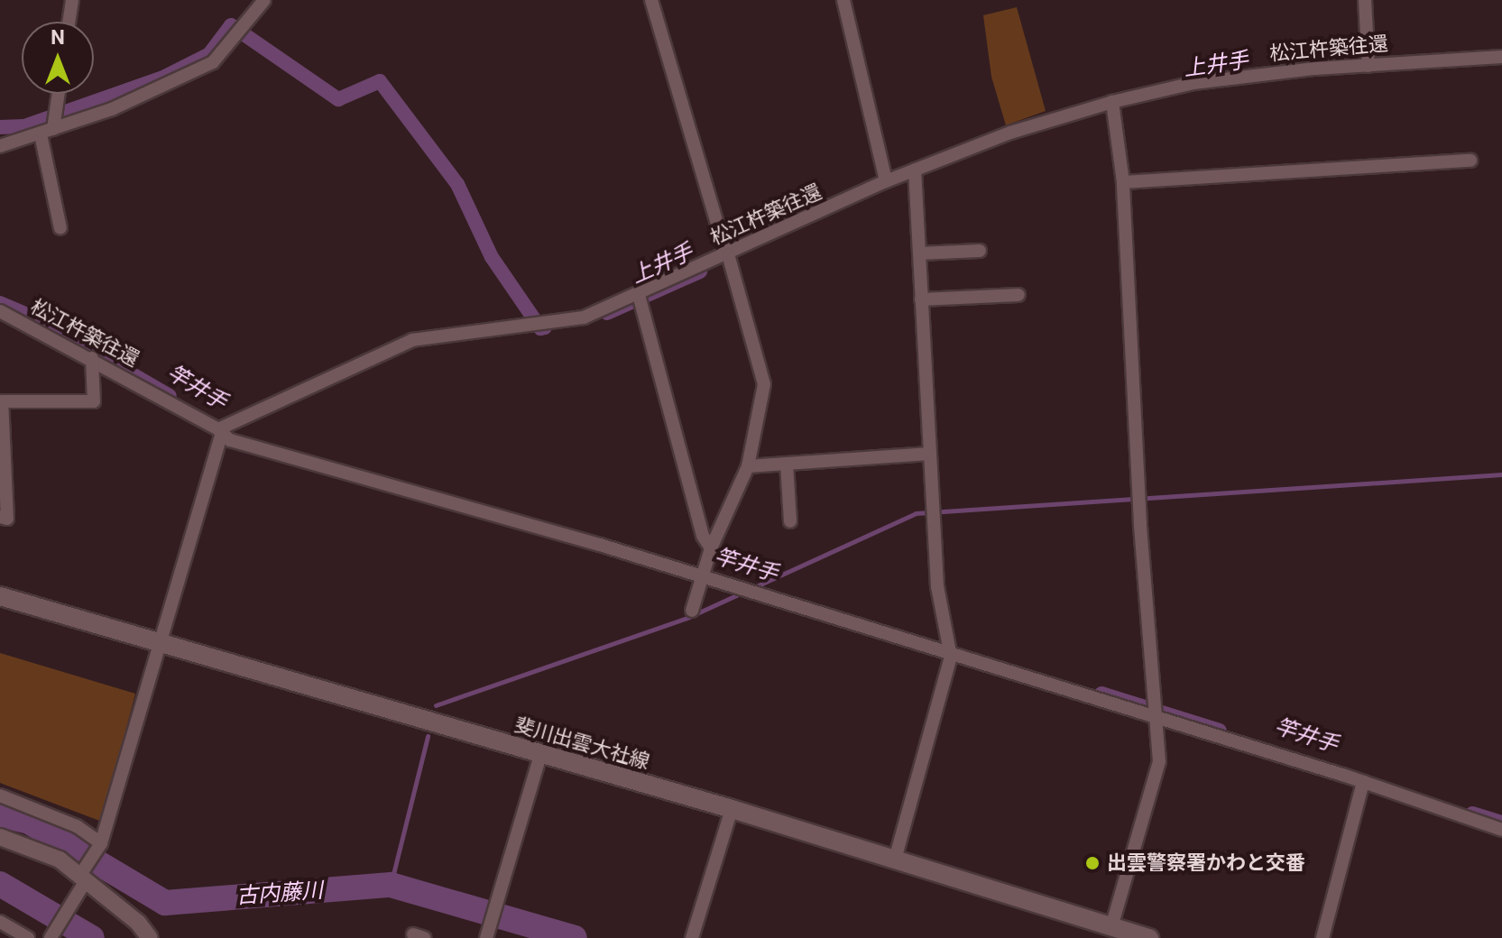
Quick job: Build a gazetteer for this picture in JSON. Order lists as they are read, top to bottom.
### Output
{
  "streets": {
    "main road": ["斐川出雲大社線"],
    "street": ["松江杵築往還"]
  },
  "water": ["上井手", "竿井手", "古内藤川"],
  "places": ["出雲警察署かわと交番"],
  "north": "top"
}
